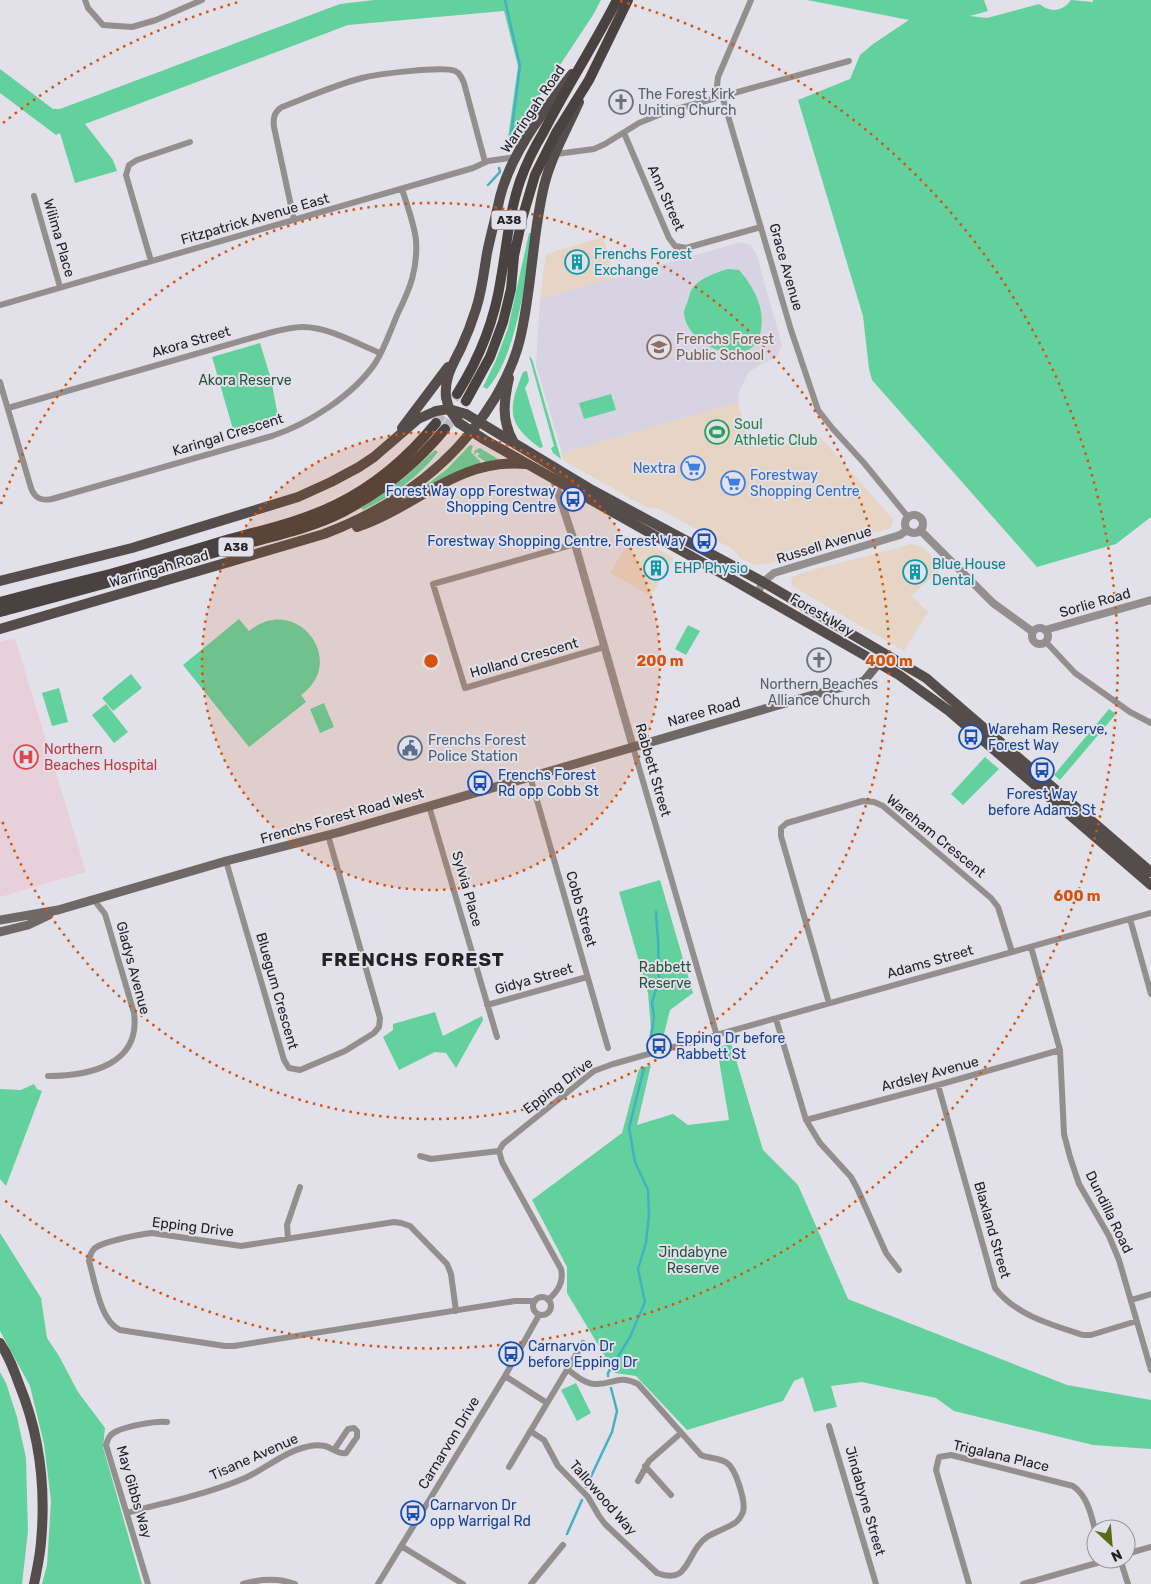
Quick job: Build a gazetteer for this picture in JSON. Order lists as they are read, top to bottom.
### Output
{
  "streets": {
    "highway": ["Warringah Road", "A38"],
    "main road": ["Forest Way", "Naree Road", "Frenchs Forest Road West"],
    "street": [
      "Ann Street",
      "Fitzpatrick Avenue East",
      "Wilima Place",
      "Grace Avenue",
      "Akora Street",
      "Karingal Crescent",
      "Russell Avenue",
      "Sorlie Road",
      "Holland Crescent",
      "Rabbett Street",
      "Wareham Crescent",
      "Sylvia Place",
      "Cobb Street",
      "Adams Street",
      "Gladys Avenue",
      "Gidya Street",
      "Bluegum Crescent",
      "Ardsley Avenue",
      "Epping Drive",
      "Dundilla Road",
      "Blaxland Street",
      "Carnarvon Drive",
      "Trigalana Place",
      "Tisane Avenue",
      "May Gibbs Way",
      "Tallowood Way",
      "Jindabyne Street"
    ]
  },
  "crossings": [
    ["Warringah Road", "Fitzpatrick Avenue East"],
    ["Warringah Road", "A38"],
    ["Warringah Road", "Forest Way"],
    ["Ann Street", "Grace Avenue"],
    ["Fitzpatrick Avenue East", "Wilima Place"],
    ["Fitzpatrick Avenue East", "Karingal Crescent"],
    ["Grace Avenue", "Russell Avenue"],
    ["Akora Street", "Karingal Crescent"],
    ["Russell Avenue", "Forest Way"],
    ["Forest Way", "Naree Road"],
    ["Forest Way", "Rabbett Street"],
    ["Holland Crescent", "Rabbett Street"],
    ["Naree Road", "Rabbett Street"],
    ["Naree Road", "Frenchs Forest Road West"],
    ["Rabbett Street", "Frenchs Forest Road West"],
    ["Rabbett Street", "Adams Street"],
    ["Rabbett Street", "Epping Drive"],
    ["Frenchs Forest Road West", "Sylvia Place"],
    ["Frenchs Forest Road West", "Cobb Street"],
    ["Frenchs Forest Road West", "Gladys Avenue"],
    ["Frenchs Forest Road West", "Bluegum Crescent"],
    ["Wareham Crescent", "Adams Street"],
    ["Sylvia Place", "Gidya Street"],
    ["Cobb Street", "Gidya Street"],
    ["Adams Street", "Epping Drive"],
    ["Adams Street", "Dundilla Road"],
    ["Ardsley Avenue", "Dundilla Road"],
    ["Ardsley Avenue", "Blaxland Street"],
    ["Epping Drive", "Carnarvon Drive"],
    ["Dundilla Road", "Blaxland Street"],
    ["Tisane Avenue", "May Gibbs Way"]
  ],
  "districts": ["FRENCHS FOREST"],
  "parks": ["Akora Reserve", "Rabbett Reserve", "Jindabyne Reserve"],
  "places": {
    "church": ["The Forest Kirk Uniting Church", "Northern Beaches Alliance Church"],
    "building": ["Frenchs Forest Exchange", "EHP Physio", "Blue House Dental"],
    "school or university": ["Frenchs Forest Public School"],
    "sports": ["Soul Athletic Club"],
    "supermarket": ["Nextra", "Forestway Shopping Centre"],
    "bus stop": [
      "Forest Way opp Forestway Shopping Centre",
      "Forestway Shopping Centre, Forest Way",
      "Wareham Reserve, Forest Way",
      "Forest Way before Adams St",
      "Frenchs Forest Rd opp Cobb St",
      "Epping Dr before Rabbett St",
      "Carnarvon Dr before Epping Dr",
      "Carnarvon Dr opp Warrigal Rd"
    ],
    "public building": ["Frenchs Forest Police Station"],
    "hospital": ["Northern Beaches Hospital"]
  },
  "north": "bottom right",
  "rings": ["200 m", "400 m", "600 m"]
}
